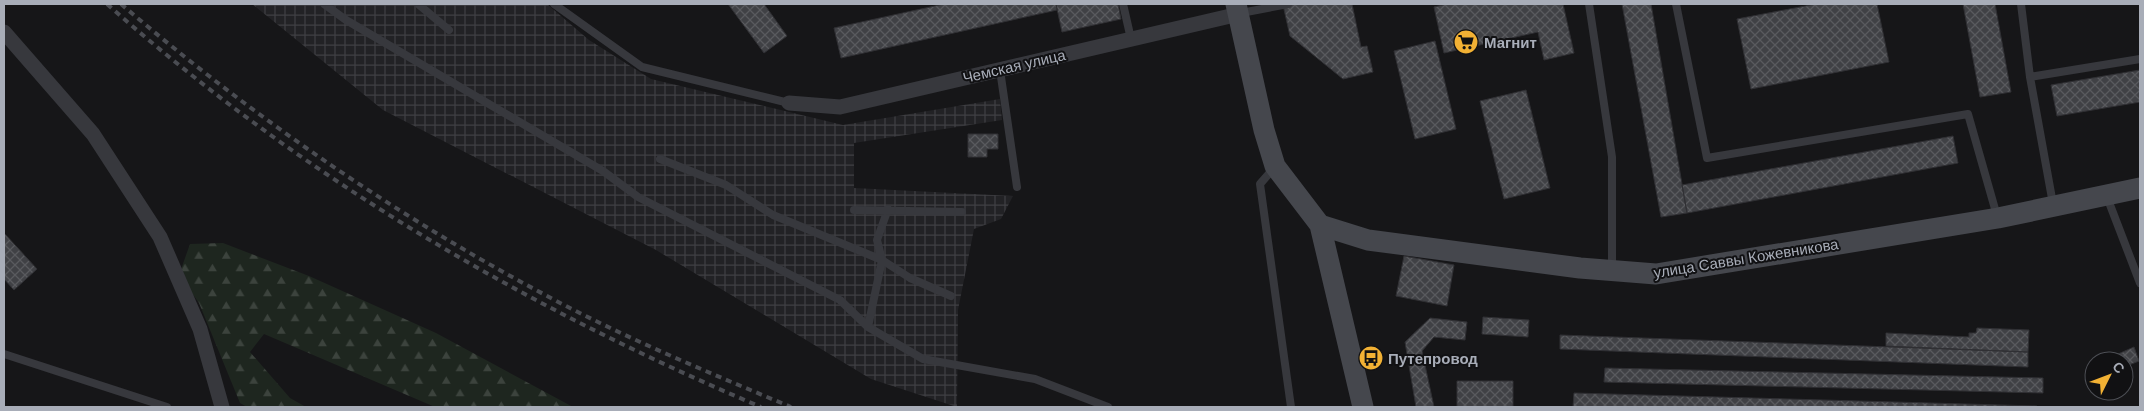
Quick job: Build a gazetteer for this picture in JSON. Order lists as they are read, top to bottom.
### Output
{
  "streets": {
    "street": ["Чемская улица", "улица Саввы Кожевникова"]
  },
  "places": {
    "supermarket": ["Магнит"],
    "bus stop": ["Путепровод"]
  },
  "north": "top right"
}
